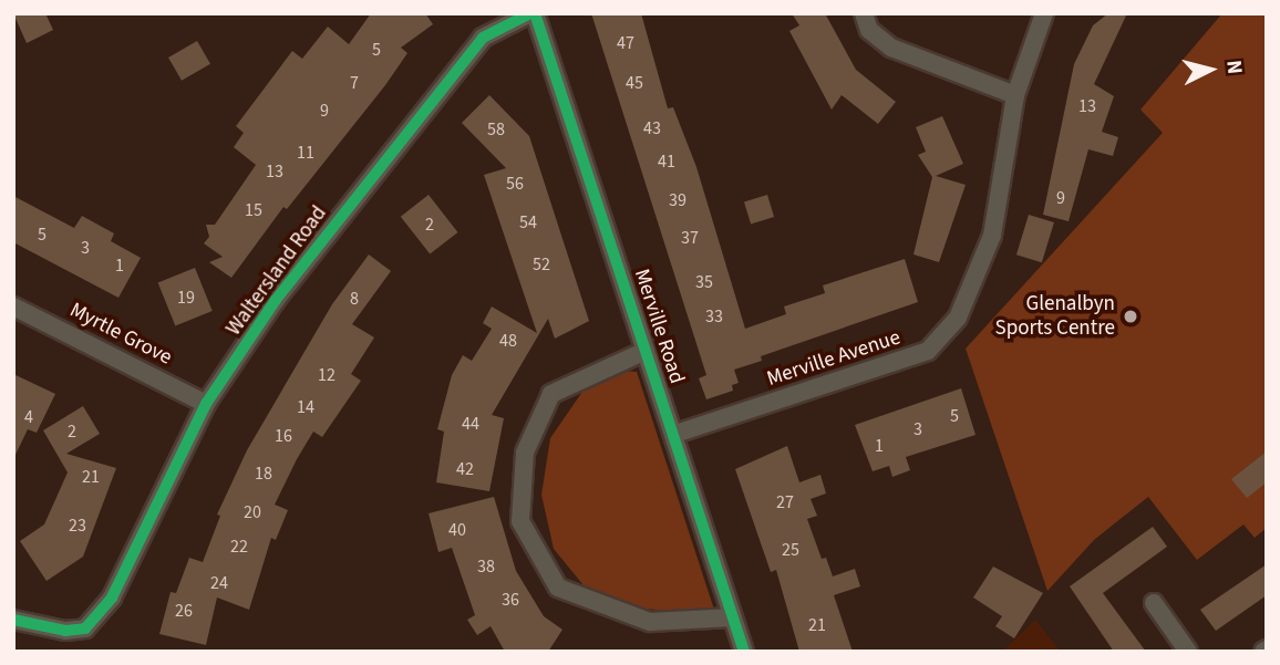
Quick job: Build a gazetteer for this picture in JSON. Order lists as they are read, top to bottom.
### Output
{
  "streets": {
    "street": [
      "Waltersland Road",
      "Merville Road",
      "Myrtle Grove",
      "Merville Avenue"
    ]
  },
  "crossings": [
    ["Waltersland Road", "Merville Road"],
    ["Waltersland Road", "Myrtle Grove"],
    ["Merville Road", "Merville Avenue"]
  ],
  "places": ["Glenalbyn Sports Centre"],
  "house_numbers": [
    "47",
    "5",
    "7",
    "45",
    "13",
    "9",
    "43",
    "58",
    "11",
    "41",
    "13",
    "56",
    "9",
    "39",
    "15",
    "54",
    "2",
    "5",
    "37",
    "3",
    "52",
    "1",
    "35",
    "19",
    "8",
    "33",
    "48",
    "12",
    "14",
    "5",
    "4",
    "44",
    "3",
    "2",
    "16",
    "1",
    "42",
    "18",
    "21",
    "27",
    "20",
    "23",
    "40",
    "22",
    "25",
    "38",
    "24",
    "36",
    "26",
    "21"
  ],
  "north": "right"
}
